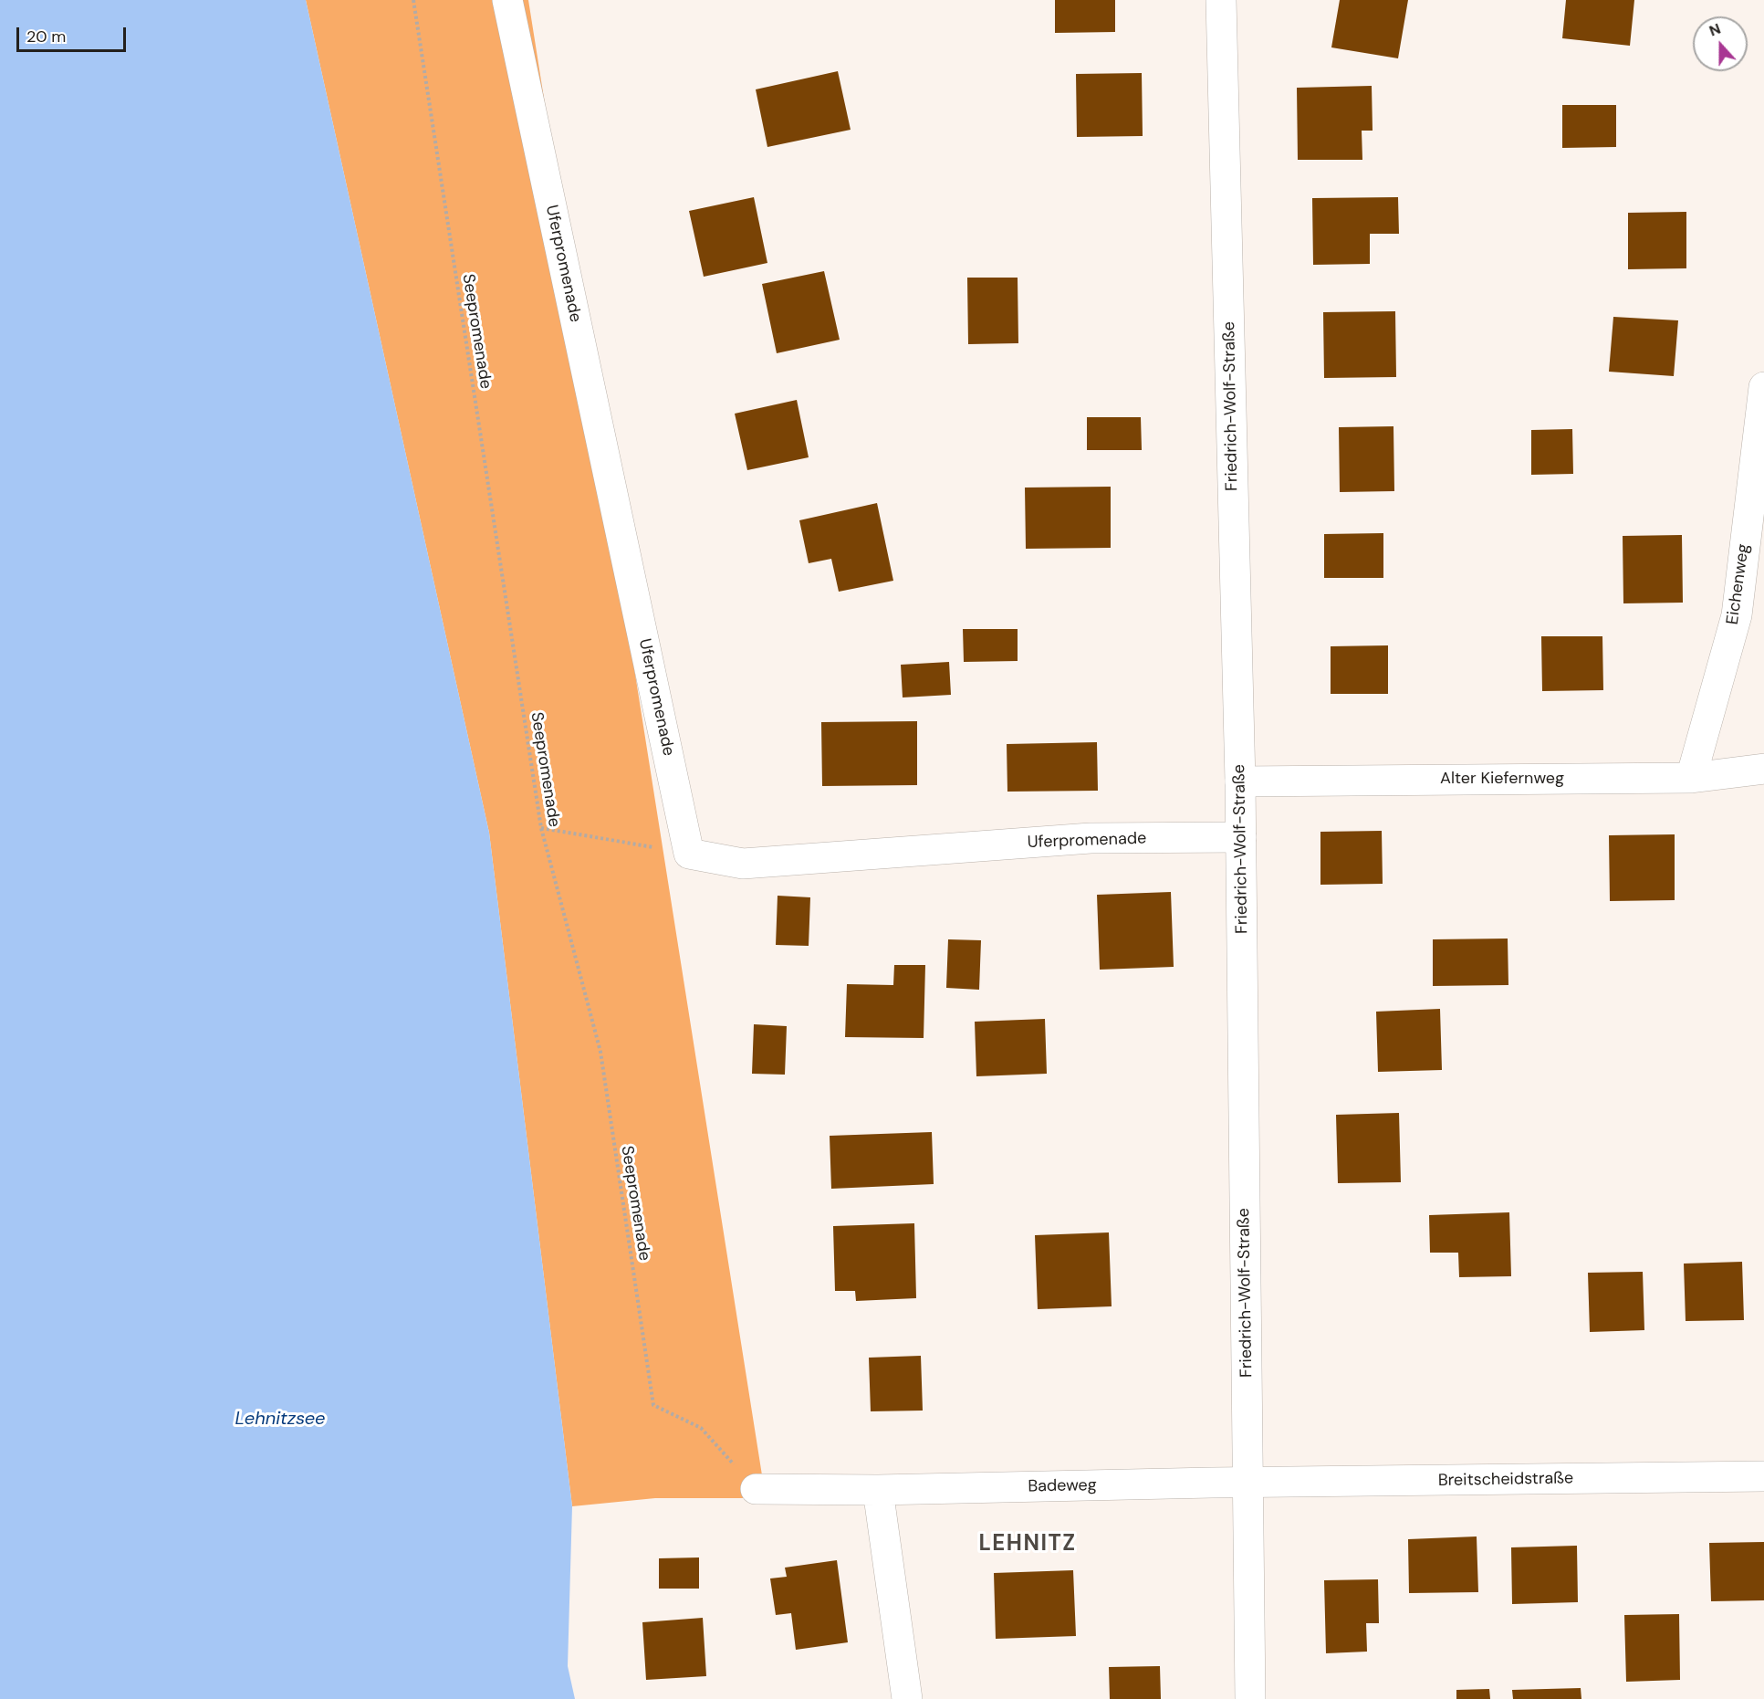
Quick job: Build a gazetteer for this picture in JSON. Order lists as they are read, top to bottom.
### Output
{
  "streets": {
    "street": [
      "Uferpromenade",
      "Friedrich-Wolf-Straße",
      "Eichenweg",
      "Alter Kiefernweg",
      "Breitscheidstraße",
      "Badeweg"
    ],
    "path": ["Seepromenade"]
  },
  "crossings": [
    ["Uferpromenade", "Friedrich-Wolf-Straße"],
    ["Seepromenade", "Badeweg"],
    ["Friedrich-Wolf-Straße", "Alter Kiefernweg"],
    ["Friedrich-Wolf-Straße", "Breitscheidstraße"],
    ["Friedrich-Wolf-Straße", "Badeweg"],
    ["Eichenweg", "Alter Kiefernweg"],
    ["Breitscheidstraße", "Badeweg"]
  ],
  "districts": ["LEHNITZ"],
  "water": ["Lehnitzsee"],
  "scale_bar": "20 m",
  "north": "top"
}
